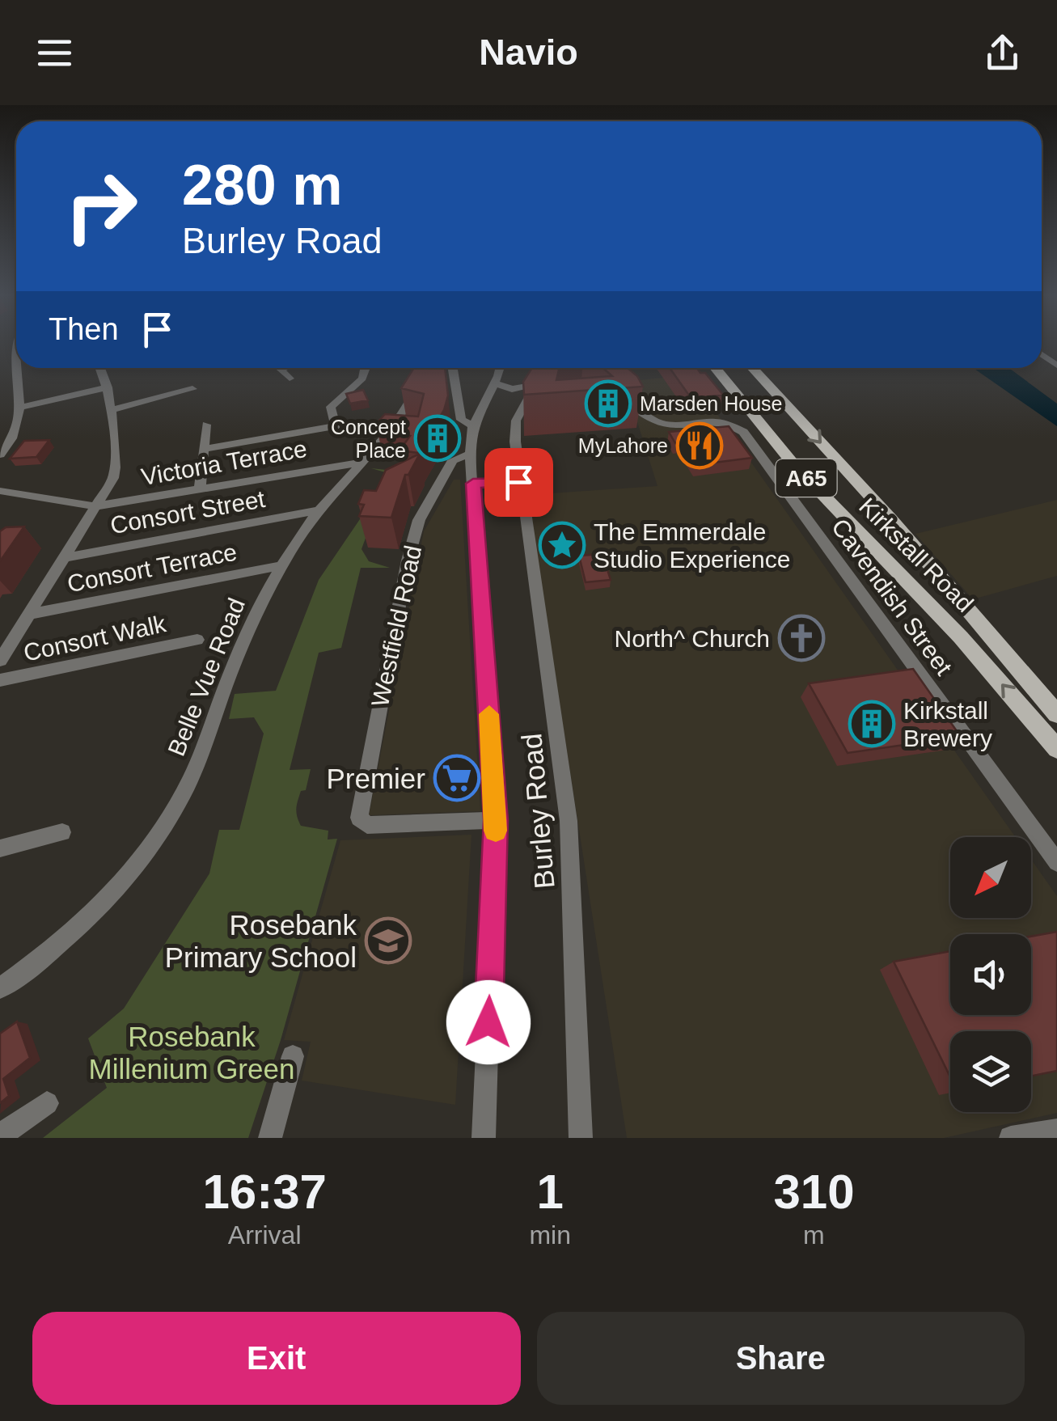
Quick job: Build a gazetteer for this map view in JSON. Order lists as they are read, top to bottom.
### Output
{
  "streets": {
    "main road": ["A65", "Kirkstall Road"],
    "street": [
      "Victoria Terrace",
      "Consort Street",
      "Consort Terrace",
      "Cavendish Street",
      "Westfield Road",
      "Consort Walk",
      "Belle Vue Road",
      "Burley Road"
    ]
  },
  "crossings": [
    ["Victoria Terrace", "Belle Vue Road"],
    ["Consort Street", "Belle Vue Road"],
    ["Consort Terrace", "Belle Vue Road"],
    ["Westfield Road", "Burley Road"]
  ],
  "parks": ["Rosebank Millenium Green"],
  "places": {
    "building": ["Marsden House", "Concept Place", "Kirkstall Brewery"],
    "restaurant": ["MyLahore"],
    "place": ["The Emmerdale Studio Experience"],
    "church": ["North^ Church"],
    "supermarket": ["Premier"],
    "school or university": ["Rosebank Primary School"]
  },
  "north": "bottom left",
  "page": {
    "header": "Navio",
    "turn": ["280 m", "Burley Road"],
    "then": "Then",
    "eta": [
      "16:37",
      "Arrival",
      "1",
      "min",
      "310",
      "m"
    ],
    "buttons": ["Exit", "Share"]
  }
}
